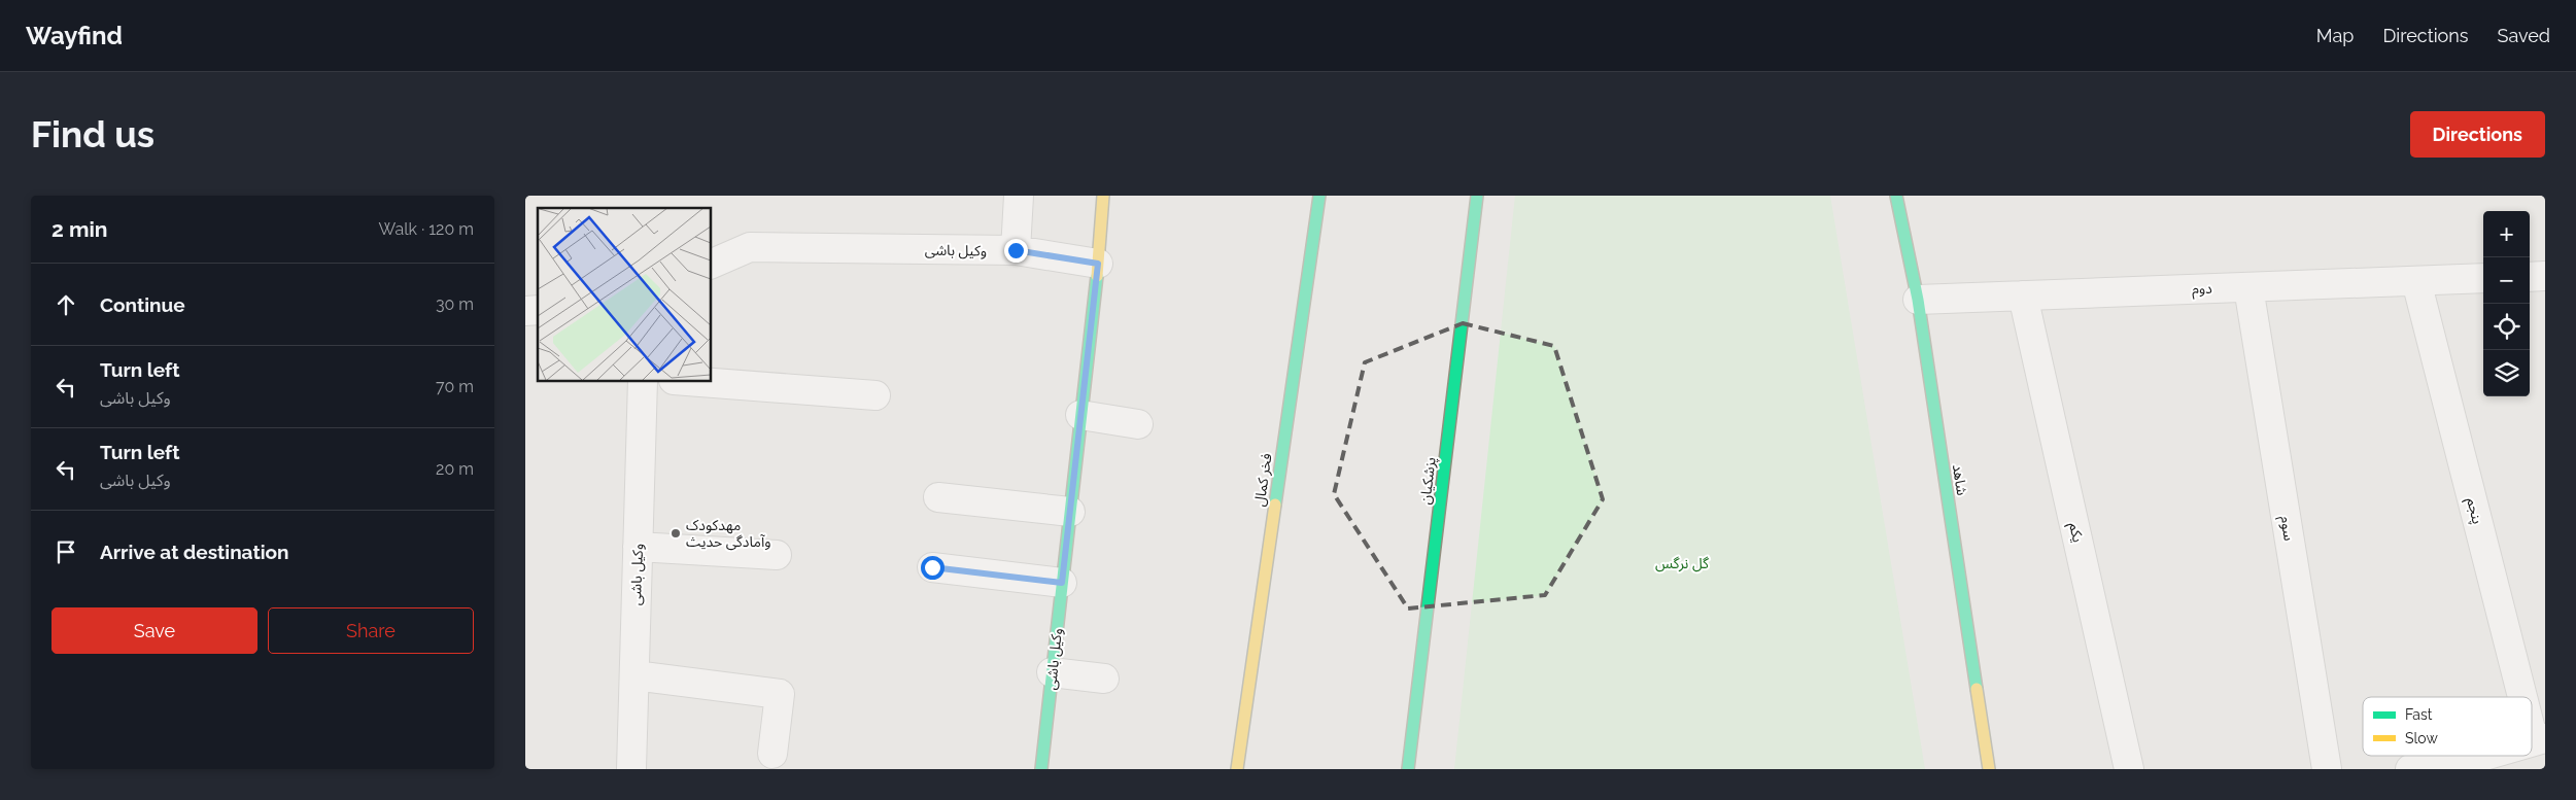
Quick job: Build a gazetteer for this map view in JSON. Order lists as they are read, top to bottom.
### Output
{
  "streets": {
    "street": [
      "وکیل باشی",
      "دوم",
      "فخر کمال",
      "شاهد",
      "پزشکیان",
      "پنجم",
      "سوم",
      "یکم"
    ]
  },
  "crossings": [
    ["دوم", "شاهد"],
    ["دوم", "پنجم"],
    ["دوم", "سوم"],
    ["دوم", "یکم"]
  ],
  "parks": ["گل نرگس"],
  "places": ["مهدکودک وآمادگی حدیث"],
  "legend": ["Fast", "Slow"],
  "page": {
    "header": "Wayfind",
    "nav": ["Map", "Directions", "Saved"],
    "buttons": [
      "Directions",
      ["Save", "Share"]
    ],
    "title": "Find us",
    "heading": ["2 min", "Walk · 120 m"],
    "map_buttons": ["+", "−"],
    "list": [
      ["Continue", "30 m"],
      ["Turn left", "وکیل باشی", "70 m"],
      ["Turn left", "وکیل باشی", "20 m"],
      "Arrive at destination"
    ]
  }
}
